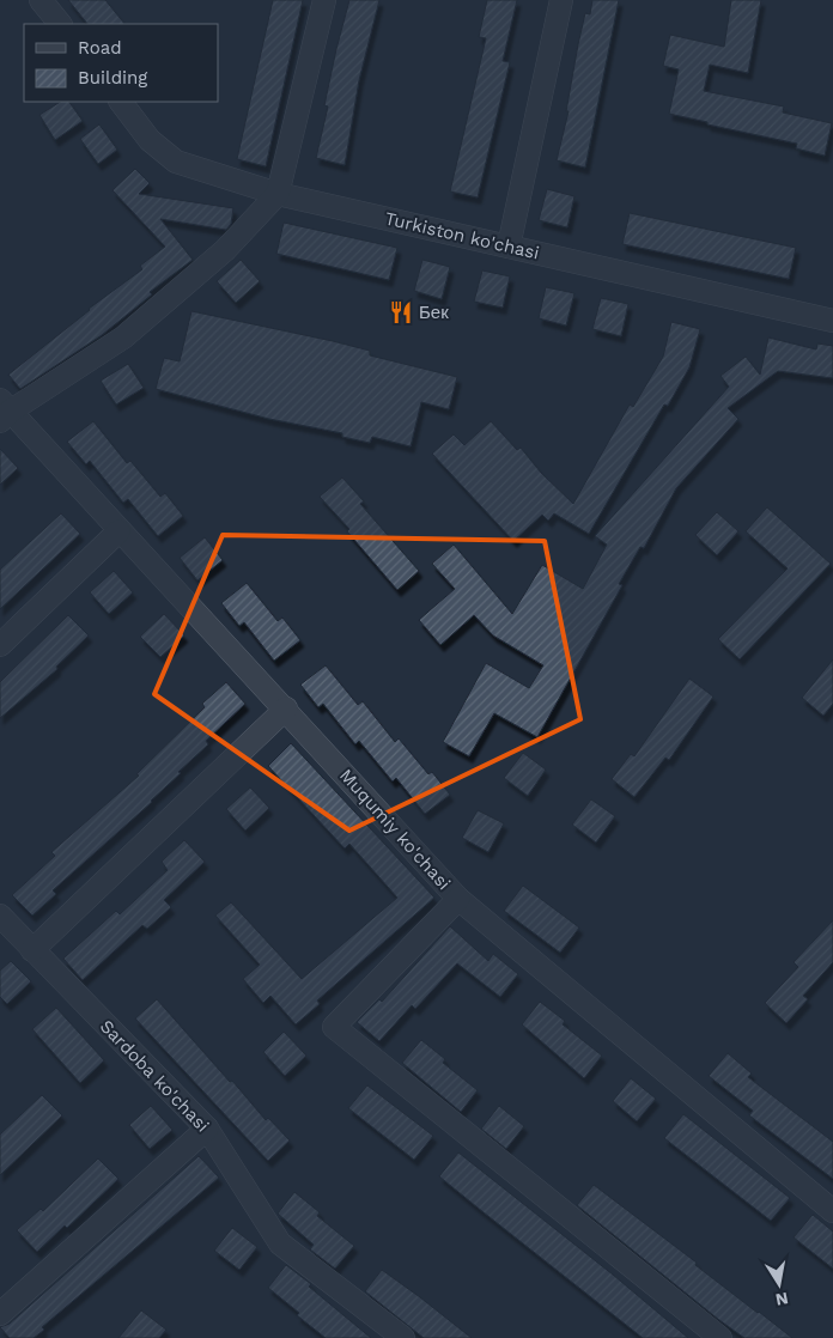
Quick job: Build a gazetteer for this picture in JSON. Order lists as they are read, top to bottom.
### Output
{
  "streets": {
    "street": ["Turkiston ko'chasi", "Muqumiy ko'chasi", "Sardoba ko'chasi"]
  },
  "places": {
    "restaurant": ["Бек"]
  },
  "legend": ["Road", "Building"],
  "north": "bottom"
}
